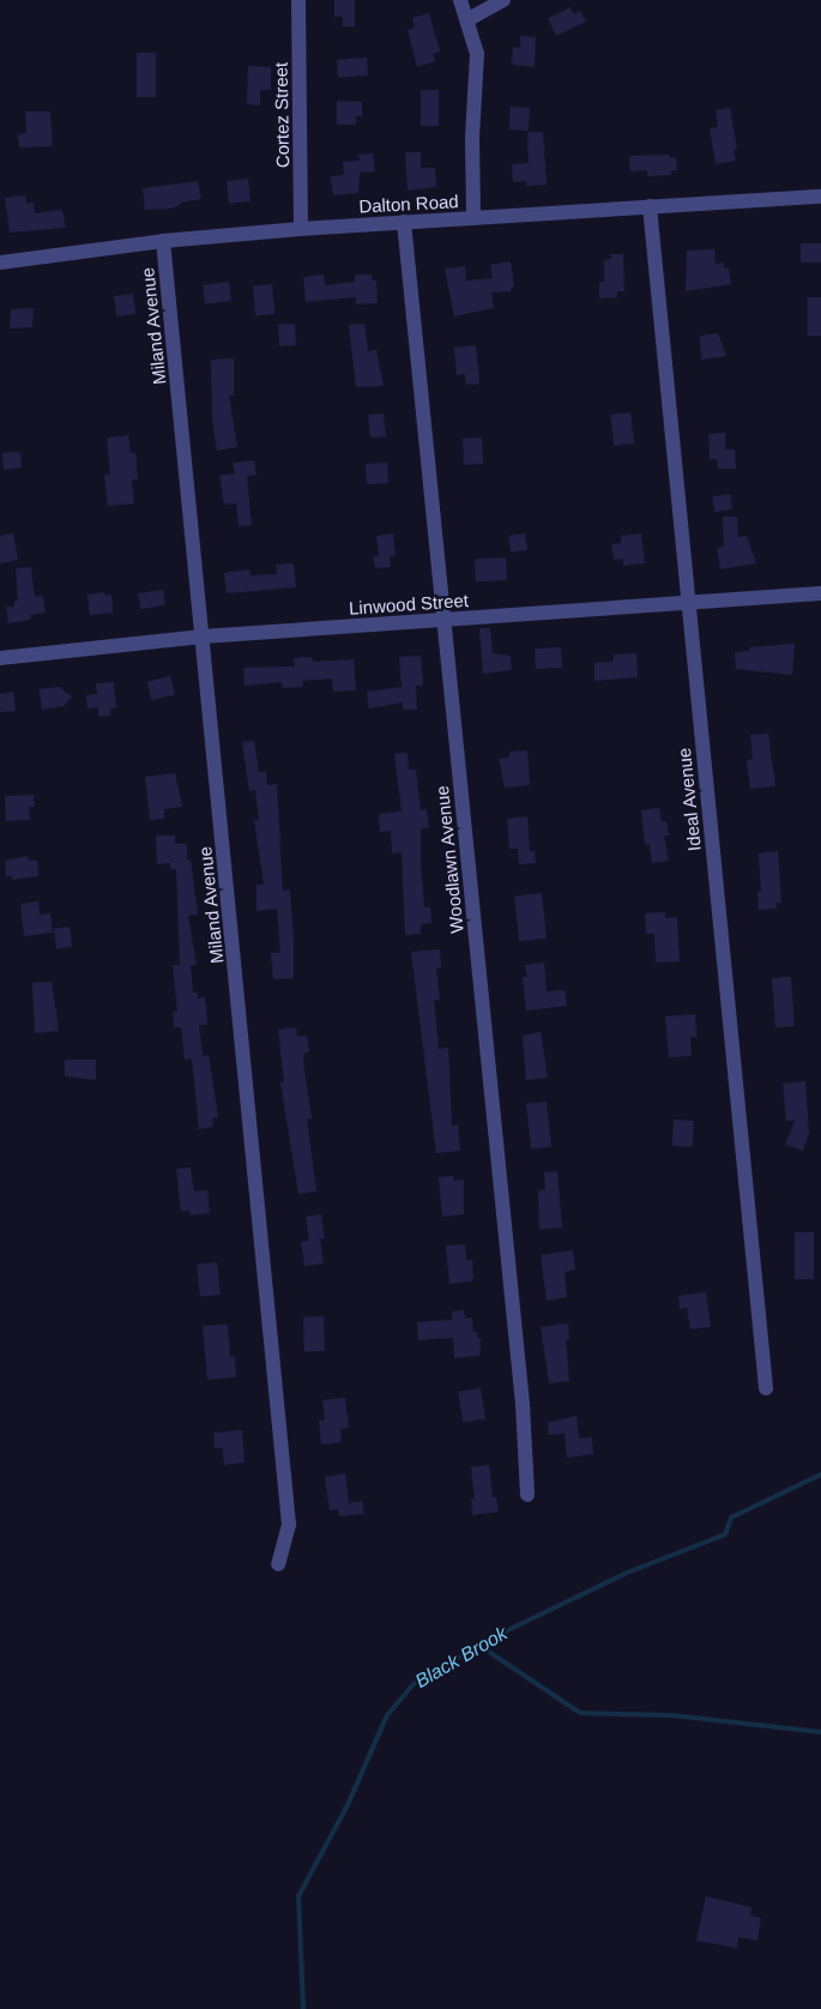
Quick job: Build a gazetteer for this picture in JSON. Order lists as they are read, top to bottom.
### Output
{
  "streets": {
    "street": [
      "Cortez Street",
      "Dalton Road",
      "Miland Avenue",
      "Linwood Street",
      "Ideal Avenue",
      "Woodlawn Avenue"
    ]
  },
  "crossings": [
    ["Cortez Street", "Dalton Road"],
    ["Dalton Road", "Miland Avenue"],
    ["Dalton Road", "Ideal Avenue"],
    ["Dalton Road", "Woodlawn Avenue"],
    ["Miland Avenue", "Linwood Street"],
    ["Linwood Street", "Ideal Avenue"],
    ["Linwood Street", "Woodlawn Avenue"]
  ],
  "water": ["Black Brook"]
}
